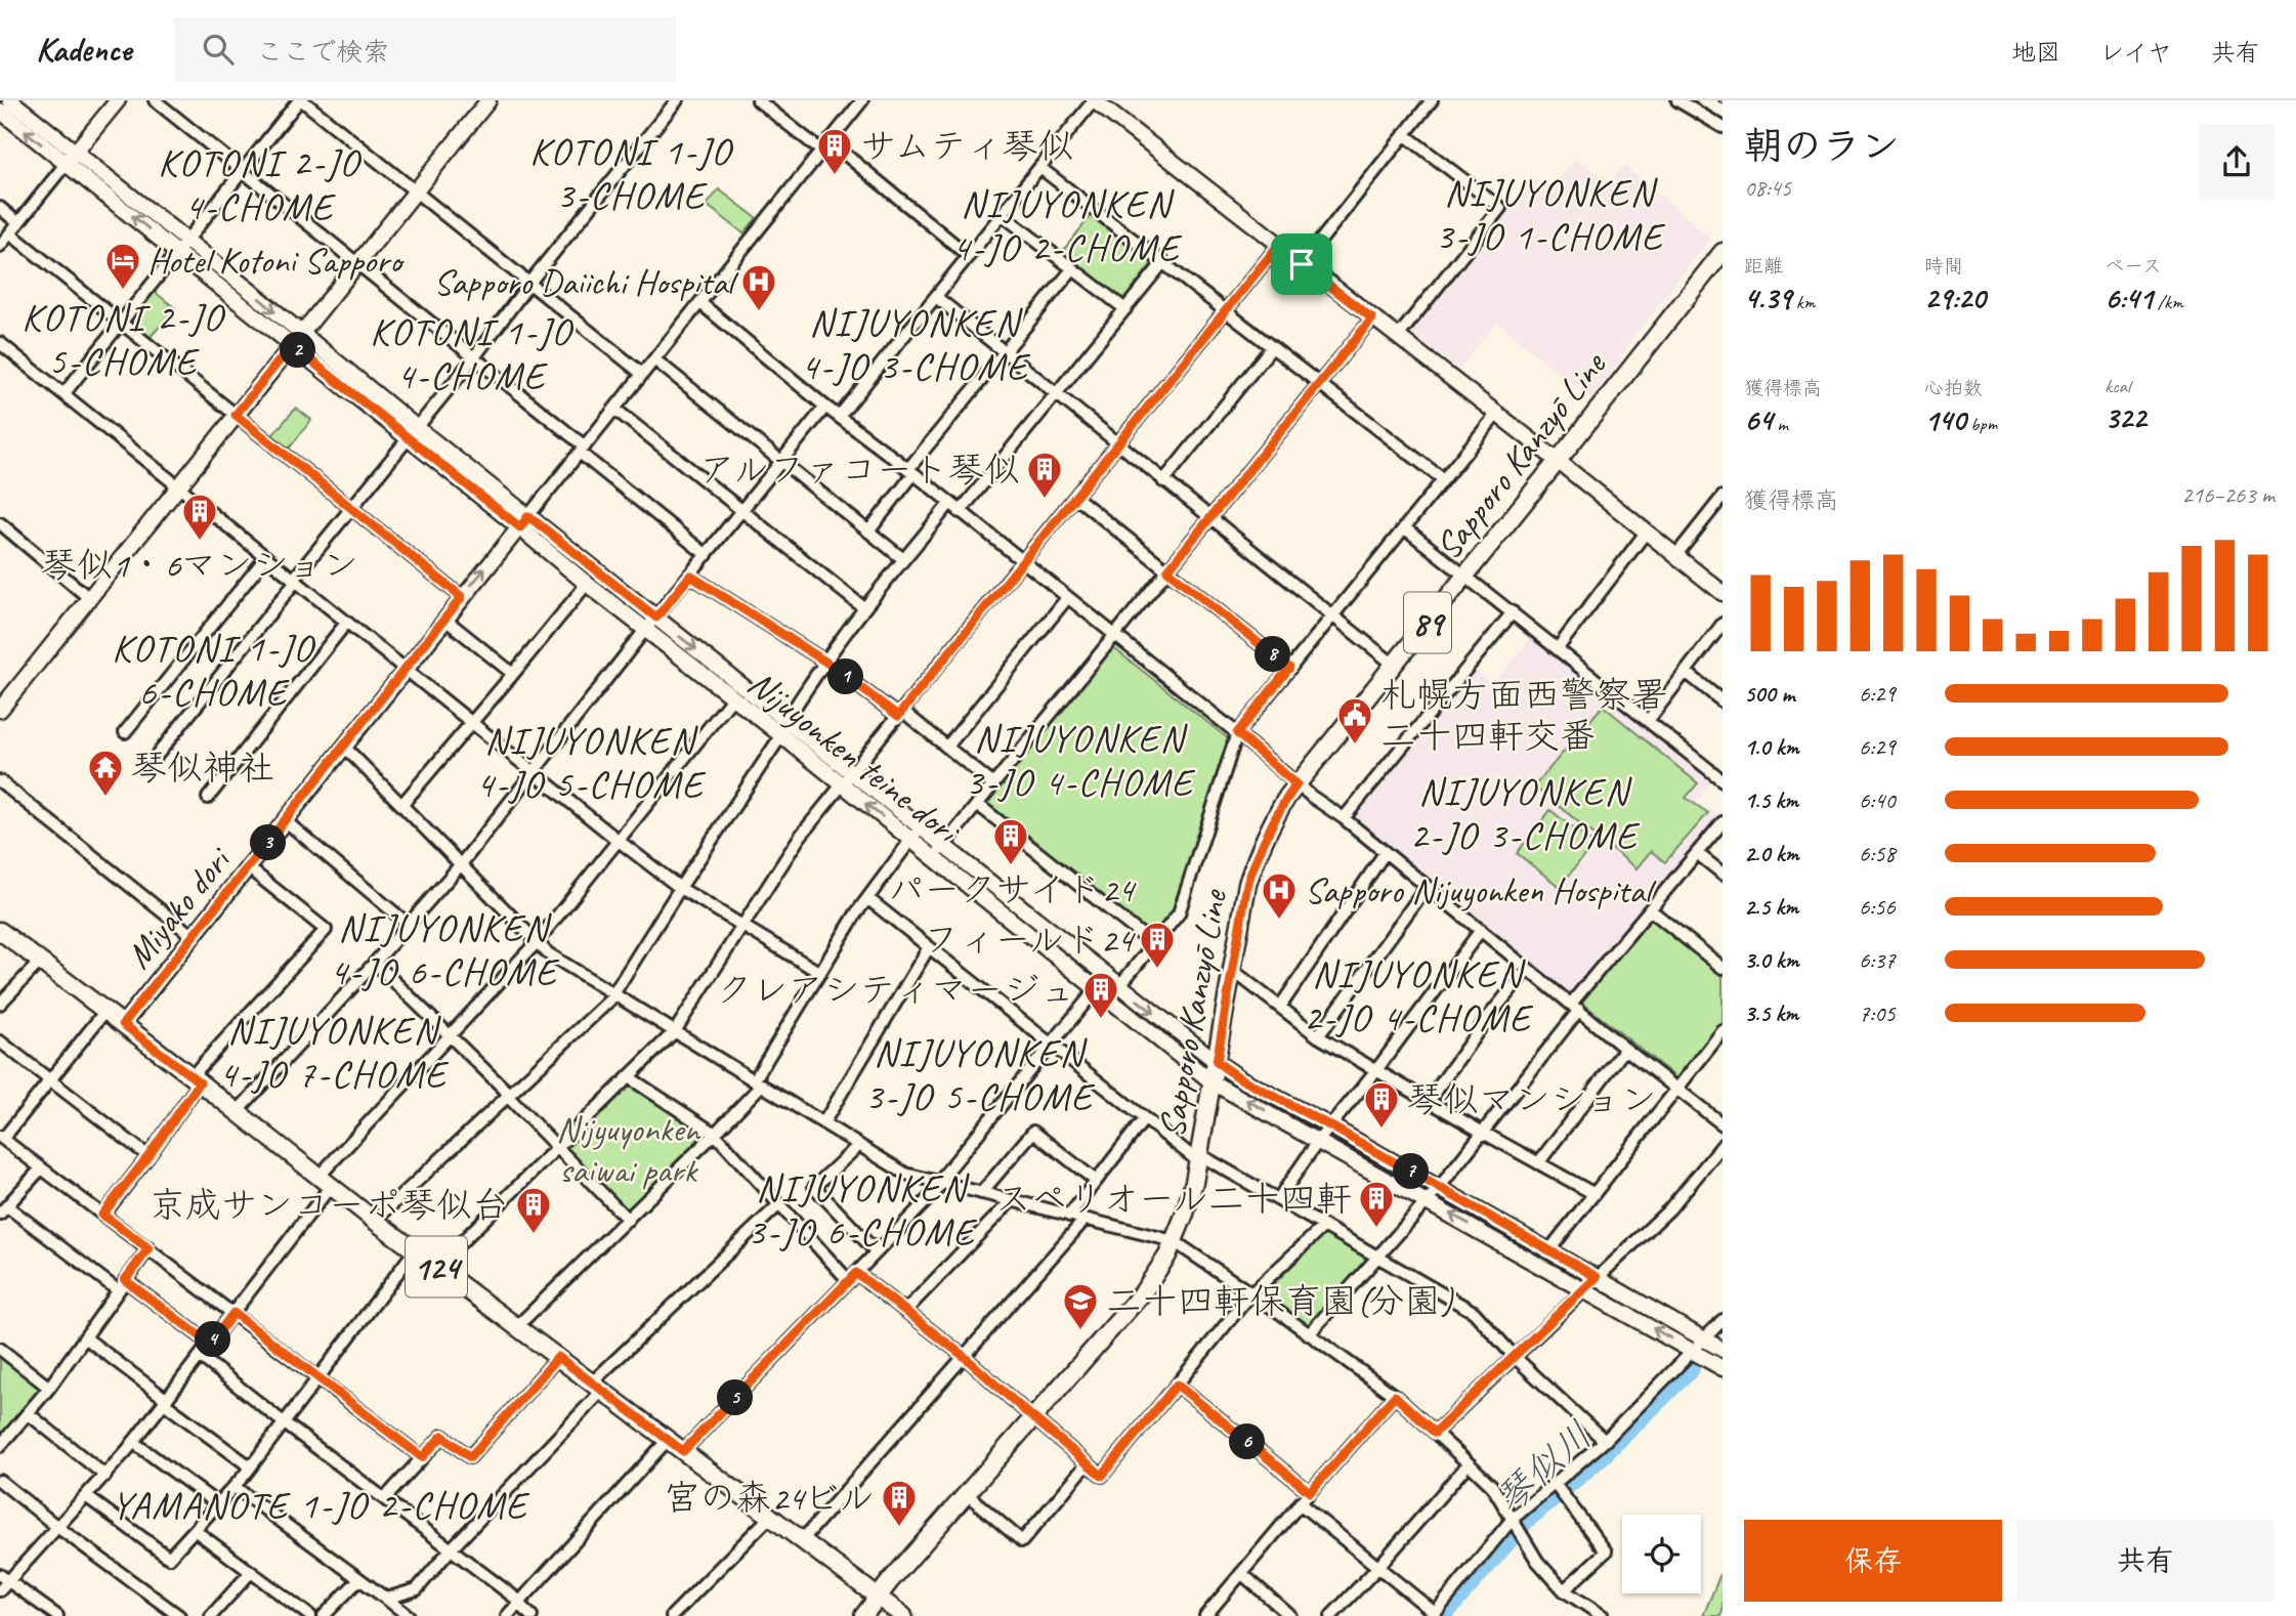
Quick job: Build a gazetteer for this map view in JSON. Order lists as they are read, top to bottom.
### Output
{
  "streets": {
    "main road": ["Sapporo Kanzyō Line", "89", "124"],
    "street": ["Nijuyonken teine dori", "Miyako dori"]
  },
  "crossings": [
    ["Sapporo Kanzyō Line", "Nijuyonken teine dori"],
    ["Sapporo Kanzyō Line", "124"],
    ["Nijuyonken teine dori", "Miyako dori"],
    ["Miyako dori", "124"]
  ],
  "districts": [
    "KOTONI 1-JO 3-CHOME",
    "KOTONI 2-JO 4-CHOME",
    "NIJUYONKEN 3-JO 1-CHOME",
    "NIJUYONKEN 4-JO 2-CHOME",
    "KOTONI 2-JO 5-CHOME",
    "NIJUYONKEN 4-JO 3-CHOME",
    "KOTONI 1-JO 4-CHOME",
    "KOTONI 1-JO 6-CHOME",
    "NIJUYONKEN 3-JO 4-CHOME",
    "NIJUYONKEN 4-JO 5-CHOME",
    "NIJUYONKEN 2-JO 3-CHOME",
    "NIJUYONKEN 4-JO 6-CHOME",
    "NIJUYONKEN 2-JO 4-CHOME",
    "NIJUYONKEN 4-JO 7-CHOME",
    "NIJUYONKEN 3-JO 5-CHOME",
    "NIJUYONKEN 3-JO 6-CHOME",
    "YAMANOTE 1-JO 2-CHOME"
  ],
  "water": ["琴似川"],
  "parks": ["Nijyuyonken saiwai park"],
  "places": {
    "building": [
      "サムティ琴似",
      "アルファコート琴似",
      "琴似1・6マンション",
      "パークサイド24",
      "フィールド24",
      "クレアシティマージュ",
      "琴似マンション",
      "スペリオール二十四軒",
      "京成サンコーポ琴似台",
      "宮の森24ビル"
    ],
    "hotel": ["Hotel Kotoni Sapporo"],
    "hospital": ["Sapporo Daiichi Hospital", "Sapporo Nijuyonken Hospital"],
    "public building": ["札幌方面西警察署 二十四軒交番"],
    "temple": ["琴似神社"],
    "school or university": ["二十四軒保育園(分園)"]
  },
  "page": {
    "header": "Kadence",
    "search": "ここで検索",
    "nav": ["地図", "レイヤ", "共有"],
    "heading": ["朝のラン", "08:45"],
    "stats": [
      ["距離", "4.39 km"],
      ["時間", "29:20"],
      ["ペース", "6:41 /km"],
      ["獲得標高", "64 m"],
      ["心拍数", "140 bpm"],
      ["kcal", "322"]
    ],
    "pins": [
      "2",
      "8",
      "1",
      "3",
      "7",
      "4",
      "5",
      "6"
    ],
    "chart": ["獲得標高", "216–263 m"],
    "list": [
      {
        "name": "500 m",
        "note": "6:29"
      },
      {
        "name": "1.0 km",
        "note": "6:29"
      },
      {
        "name": "1.5 km",
        "note": "6:40"
      },
      {
        "name": "2.0 km",
        "note": "6:58"
      },
      {
        "name": "2.5 km",
        "note": "6:56"
      },
      {
        "name": "3.0 km",
        "note": "6:37"
      },
      {
        "name": "3.5 km",
        "note": "7:05"
      }
    ],
    "buttons": ["保存", "共有"]
  }
}
